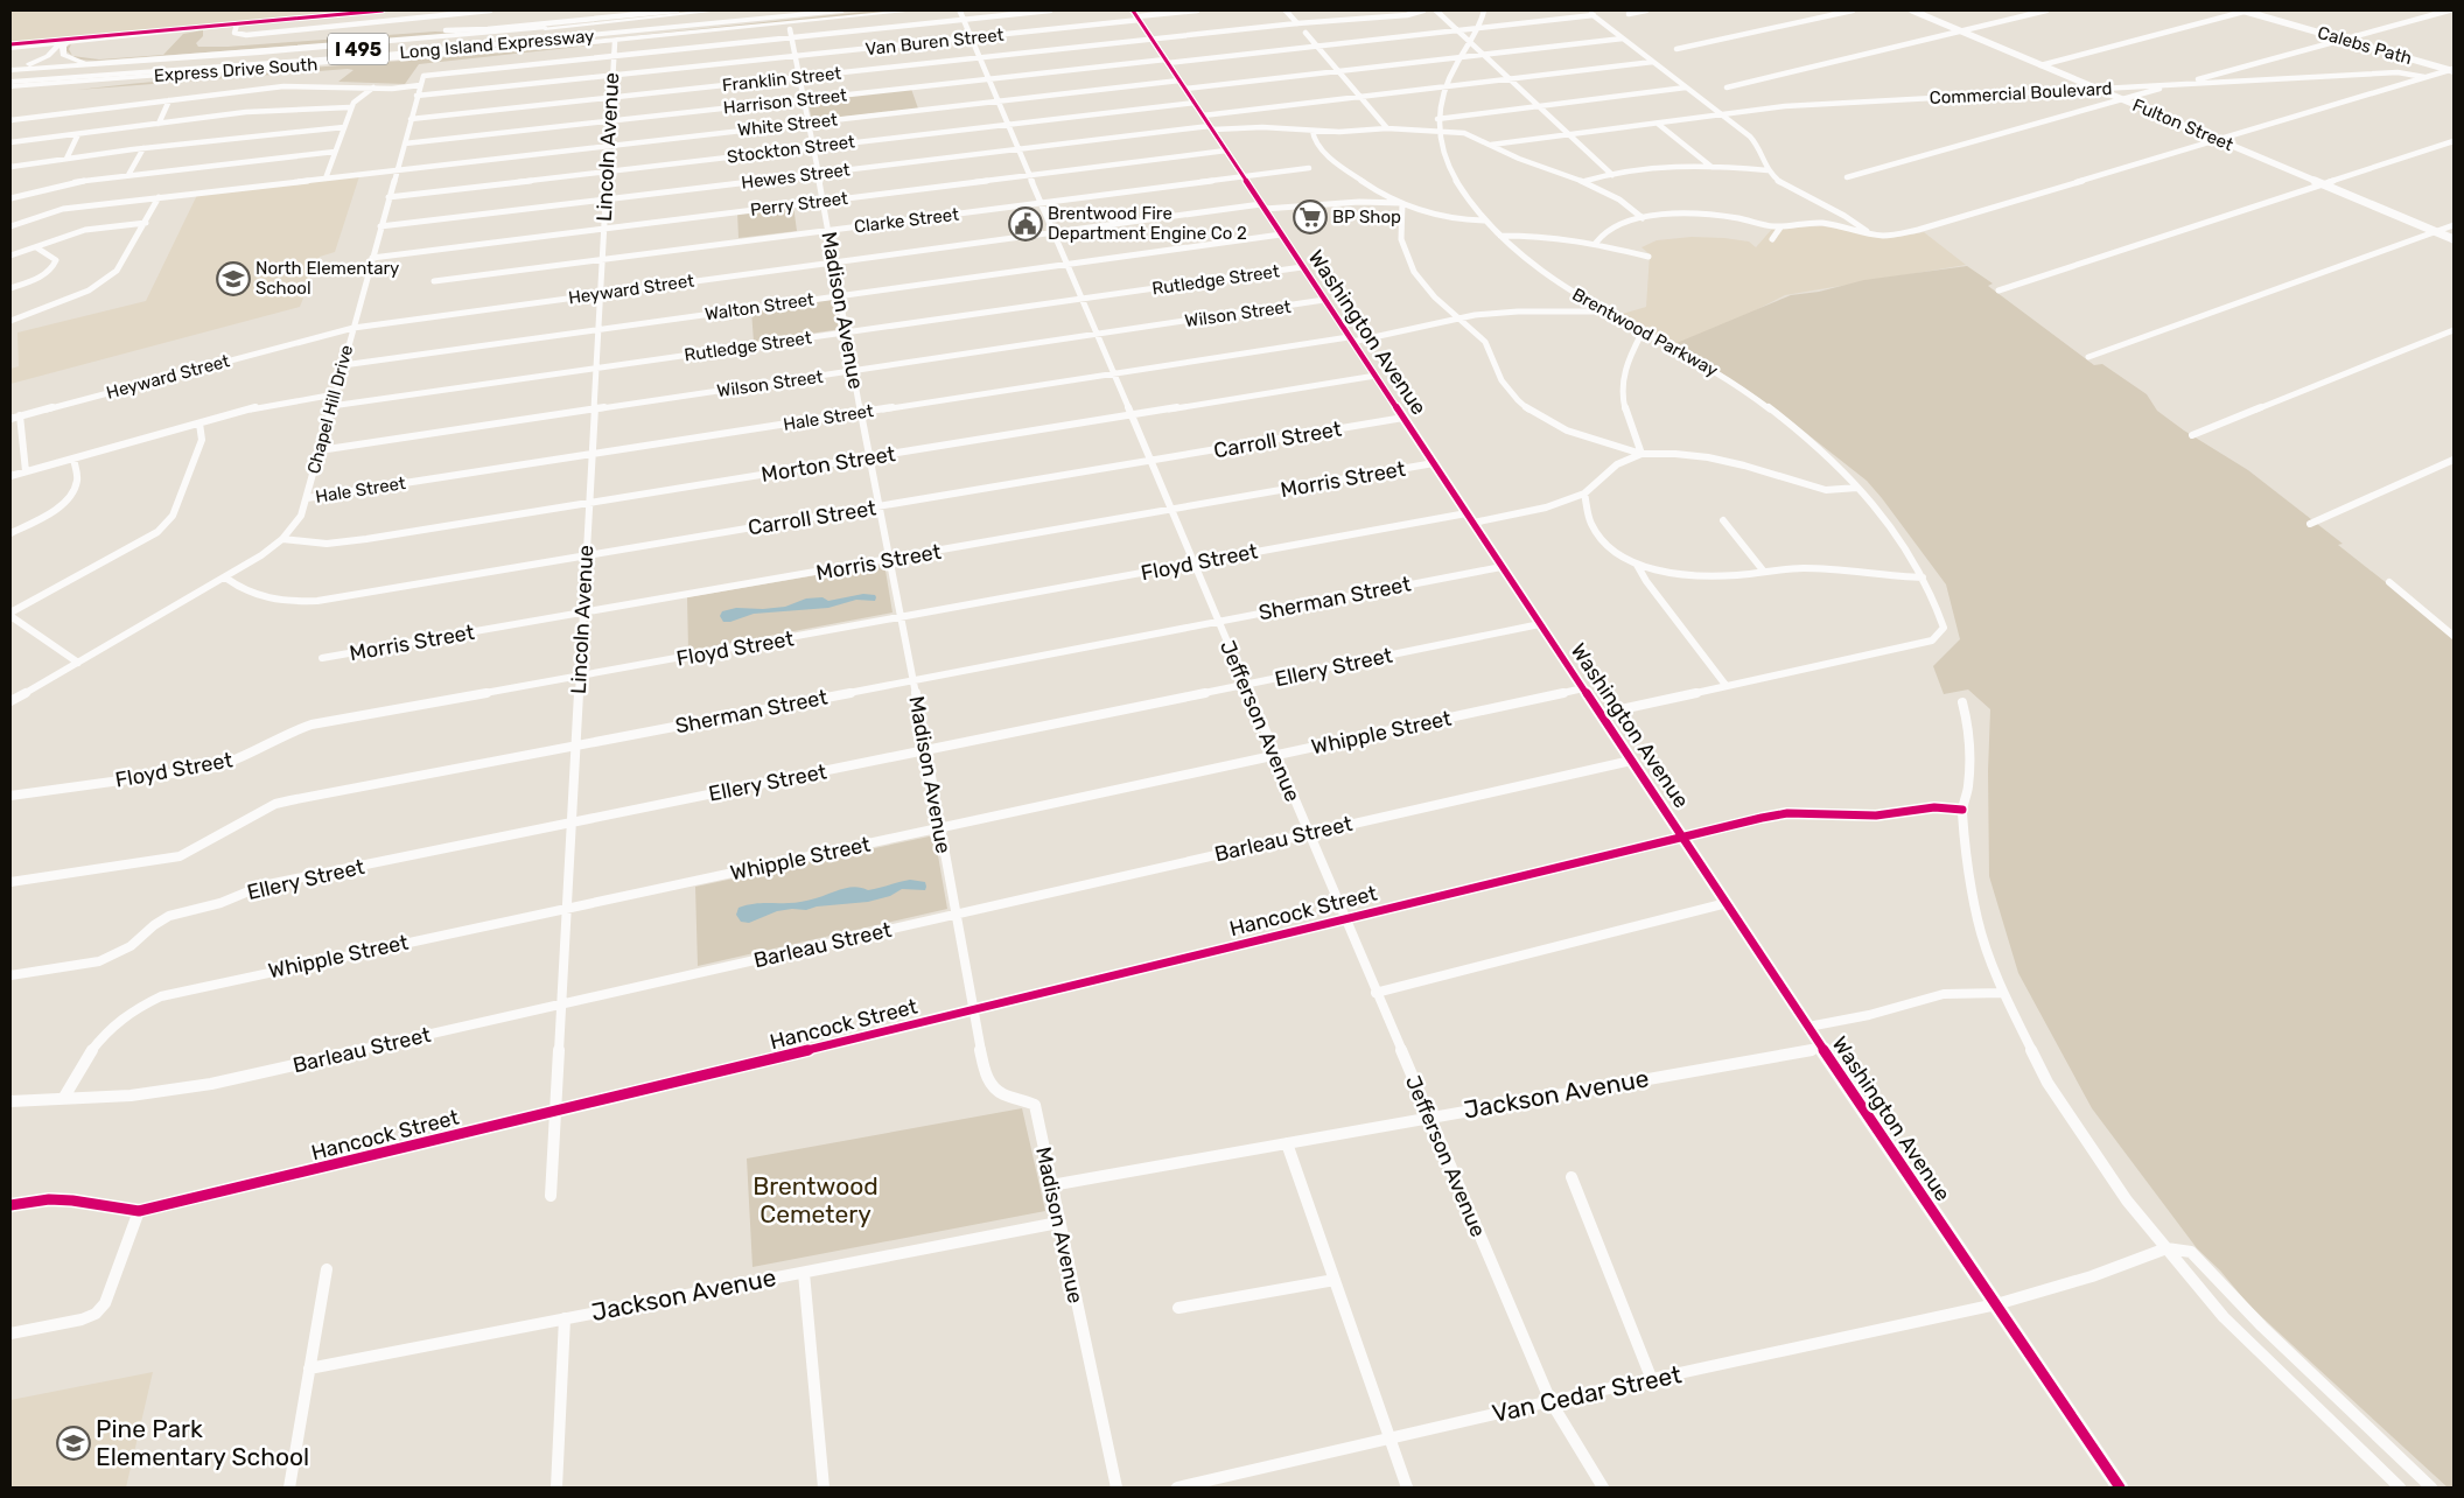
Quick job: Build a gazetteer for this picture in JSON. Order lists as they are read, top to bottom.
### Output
{
  "streets": {
    "highway": ["Long Island Expressway", "I 495", "Express Drive South"],
    "street": [
      "Van Buren Street",
      "Calebs Path",
      "Franklin Street",
      "Commercial Boulevard",
      "Harrison Street",
      "White Street",
      "Fulton Street",
      "Lincoln Avenue",
      "Stockton Street",
      "Hewes Street",
      "Perry Street",
      "Clarke Street",
      "Rutledge Street",
      "Heyward Street",
      "Walton Street",
      "Madison Avenue",
      "Wilson Street",
      "Washington Avenue",
      "Brentwood Parkway",
      "Chapel Hill Drive",
      "Hale Street",
      "Carroll Street",
      "Morton Street",
      "Morris Street",
      "Floyd Street",
      "Sherman Street",
      "Ellery Street",
      "Jefferson Avenue",
      "Whipple Street",
      "Barleau Street",
      "Hancock Street",
      "Jackson Avenue",
      "Van Cedar Street"
    ]
  },
  "crossings": [
    ["Van Buren Street", "Lincoln Avenue"],
    ["Van Buren Street", "Madison Avenue"],
    ["Van Buren Street", "Washington Avenue"],
    ["Van Buren Street", "Chapel Hill Drive"],
    ["Van Buren Street", "Jefferson Avenue"],
    ["Franklin Street", "Lincoln Avenue"],
    ["Franklin Street", "Madison Avenue"],
    ["Franklin Street", "Washington Avenue"],
    ["Franklin Street", "Chapel Hill Drive"],
    ["Franklin Street", "Jefferson Avenue"],
    ["Commercial Boulevard", "Fulton Street"],
    ["Harrison Street", "Lincoln Avenue"],
    ["Harrison Street", "Madison Avenue"],
    ["Harrison Street", "Washington Avenue"],
    ["Harrison Street", "Brentwood Parkway"],
    ["Harrison Street", "Chapel Hill Drive"],
    ["Harrison Street", "Jefferson Avenue"],
    ["White Street", "Lincoln Avenue"],
    ["White Street", "Madison Avenue"],
    ["White Street", "Washington Avenue"],
    ["White Street", "Brentwood Parkway"],
    ["White Street", "Chapel Hill Drive"],
    ["White Street", "Jefferson Avenue"],
    ["Lincoln Avenue", "Stockton Street"],
    ["Lincoln Avenue", "Hewes Street"],
    ["Lincoln Avenue", "Perry Street"],
    ["Lincoln Avenue", "Clarke Street"],
    ["Lincoln Avenue", "Rutledge Street"],
    ["Lincoln Avenue", "Heyward Street"],
    ["Lincoln Avenue", "Walton Street"],
    ["Lincoln Avenue", "Wilson Street"],
    ["Lincoln Avenue", "Chapel Hill Drive"],
    ["Lincoln Avenue", "Hale Street"],
    ["Lincoln Avenue", "Carroll Street"],
    ["Lincoln Avenue", "Morton Street"],
    ["Lincoln Avenue", "Morris Street"],
    ["Lincoln Avenue", "Floyd Street"],
    ["Lincoln Avenue", "Sherman Street"],
    ["Lincoln Avenue", "Ellery Street"],
    ["Lincoln Avenue", "Whipple Street"],
    ["Lincoln Avenue", "Barleau Street"],
    ["Lincoln Avenue", "Hancock Street"],
    ["Stockton Street", "Madison Avenue"],
    ["Stockton Street", "Washington Avenue"],
    ["Stockton Street", "Chapel Hill Drive"],
    ["Stockton Street", "Jefferson Avenue"],
    ["Hewes Street", "Madison Avenue"],
    ["Hewes Street", "Washington Avenue"],
    ["Hewes Street", "Chapel Hill Drive"],
    ["Hewes Street", "Jefferson Avenue"],
    ["Perry Street", "Madison Avenue"],
    ["Perry Street", "Washington Avenue"],
    ["Perry Street", "Chapel Hill Drive"],
    ["Perry Street", "Jefferson Avenue"],
    ["Clarke Street", "Madison Avenue"],
    ["Clarke Street", "Washington Avenue"],
    ["Clarke Street", "Jefferson Avenue"],
    ["Rutledge Street", "Madison Avenue"],
    ["Rutledge Street", "Washington Avenue"],
    ["Rutledge Street", "Chapel Hill Drive"],
    ["Rutledge Street", "Jefferson Avenue"],
    ["Heyward Street", "Madison Avenue"],
    ["Heyward Street", "Washington Avenue"],
    ["Heyward Street", "Chapel Hill Drive"],
    ["Heyward Street", "Jefferson Avenue"],
    ["Walton Street", "Madison Avenue"],
    ["Walton Street", "Washington Avenue"],
    ["Walton Street", "Chapel Hill Drive"],
    ["Walton Street", "Jefferson Avenue"],
    ["Madison Avenue", "Wilson Street"],
    ["Madison Avenue", "Hale Street"],
    ["Madison Avenue", "Carroll Street"],
    ["Madison Avenue", "Morton Street"],
    ["Madison Avenue", "Morris Street"],
    ["Madison Avenue", "Floyd Street"],
    ["Madison Avenue", "Sherman Street"],
    ["Madison Avenue", "Ellery Street"],
    ["Madison Avenue", "Whipple Street"],
    ["Madison Avenue", "Barleau Street"],
    ["Madison Avenue", "Hancock Street"],
    ["Madison Avenue", "Jackson Avenue"],
    ["Wilson Street", "Washington Avenue"],
    ["Wilson Street", "Chapel Hill Drive"],
    ["Wilson Street", "Jefferson Avenue"],
    ["Washington Avenue", "Hale Street"],
    ["Washington Avenue", "Carroll Street"],
    ["Washington Avenue", "Morton Street"],
    ["Washington Avenue", "Morris Street"],
    ["Washington Avenue", "Floyd Street"],
    ["Washington Avenue", "Sherman Street"],
    ["Washington Avenue", "Ellery Street"],
    ["Washington Avenue", "Whipple Street"],
    ["Washington Avenue", "Barleau Street"],
    ["Washington Avenue", "Hancock Street"],
    ["Washington Avenue", "Jackson Avenue"],
    ["Washington Avenue", "Van Cedar Street"],
    ["Brentwood Parkway", "Hale Street"],
    ["Chapel Hill Drive", "Hale Street"],
    ["Chapel Hill Drive", "Carroll Street"],
    ["Chapel Hill Drive", "Morton Street"],
    ["Hale Street", "Jefferson Avenue"],
    ["Carroll Street", "Jefferson Avenue"],
    ["Morton Street", "Jefferson Avenue"],
    ["Morris Street", "Jefferson Avenue"],
    ["Floyd Street", "Jefferson Avenue"],
    ["Sherman Street", "Jefferson Avenue"],
    ["Ellery Street", "Jefferson Avenue"],
    ["Jefferson Avenue", "Whipple Street"],
    ["Jefferson Avenue", "Barleau Street"],
    ["Jefferson Avenue", "Hancock Street"],
    ["Jefferson Avenue", "Jackson Avenue"],
    ["Jefferson Avenue", "Van Cedar Street"],
    ["Whipple Street", "Barleau Street"]
  ],
  "parks": ["Brentwood Cemetery"],
  "places": {
    "supermarket": ["BP Shop"],
    "public building": ["Brentwood Fire Department Engine Co 2"],
    "school or university": ["North Elementary School", "Pine Park Elementary School"]
  }
}
